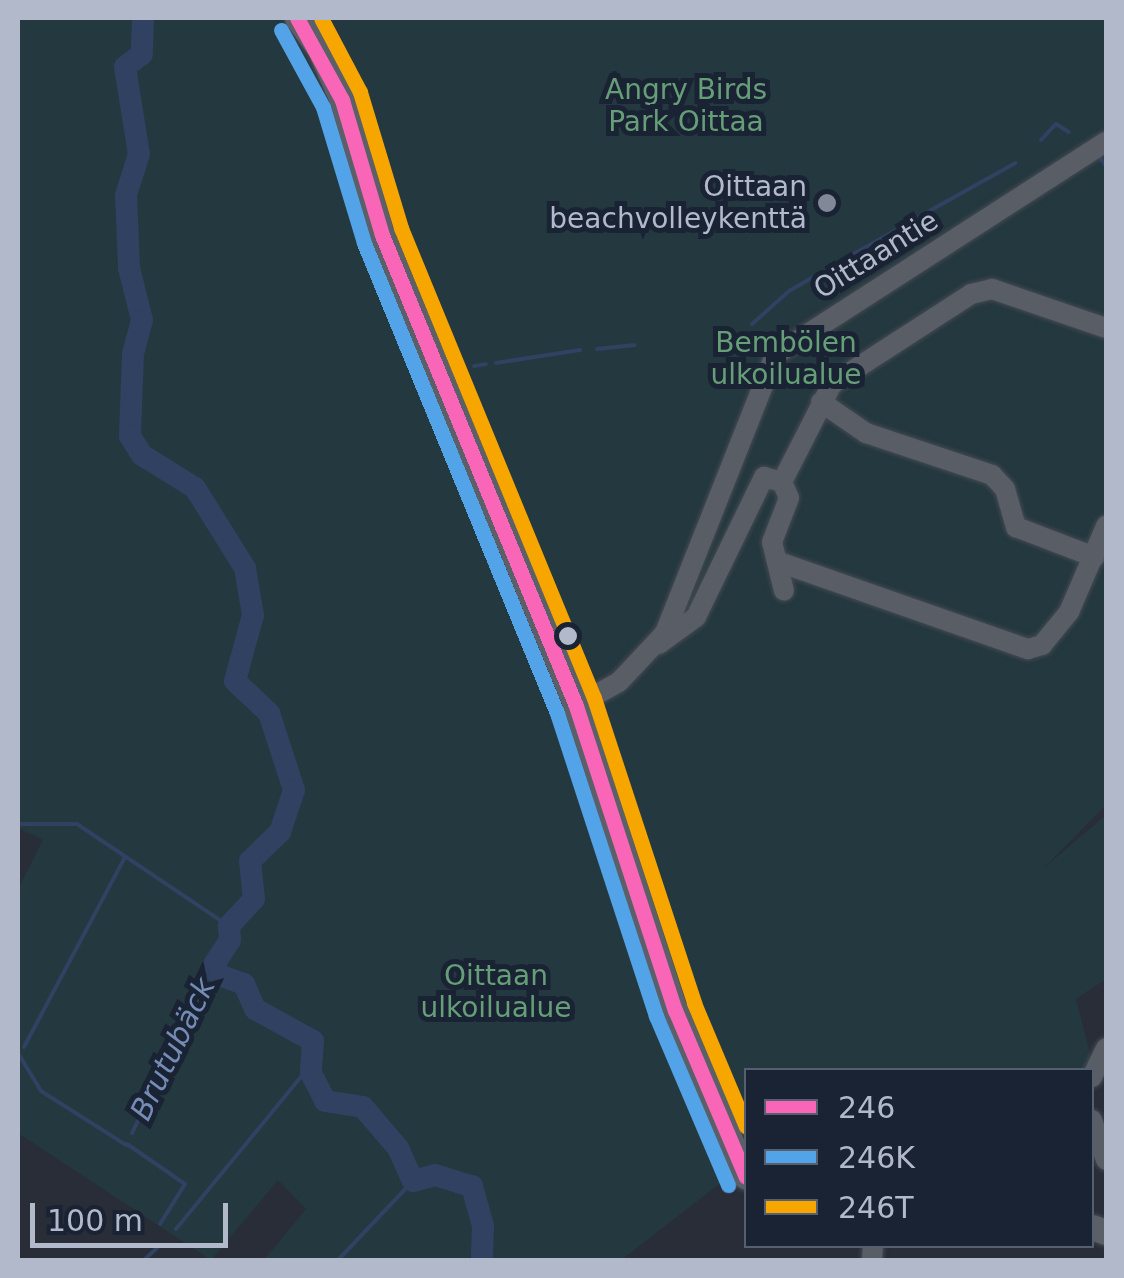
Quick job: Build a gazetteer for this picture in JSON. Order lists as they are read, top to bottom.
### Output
{
  "streets": {
    "street": ["Oittaantie"]
  },
  "water": ["Brutubäck"],
  "parks": ["Angry Birds Park Oittaa", "Bembölen ulkoilualue", "Oittaan ulkoilualue"],
  "places": ["Oittaan beachvolleykenttä"],
  "lines": ["transit line 246", "transit line 246T", "transit line 246K"],
  "legend": ["246", "246K", "246T"],
  "scale_bar": "100 m"
}
